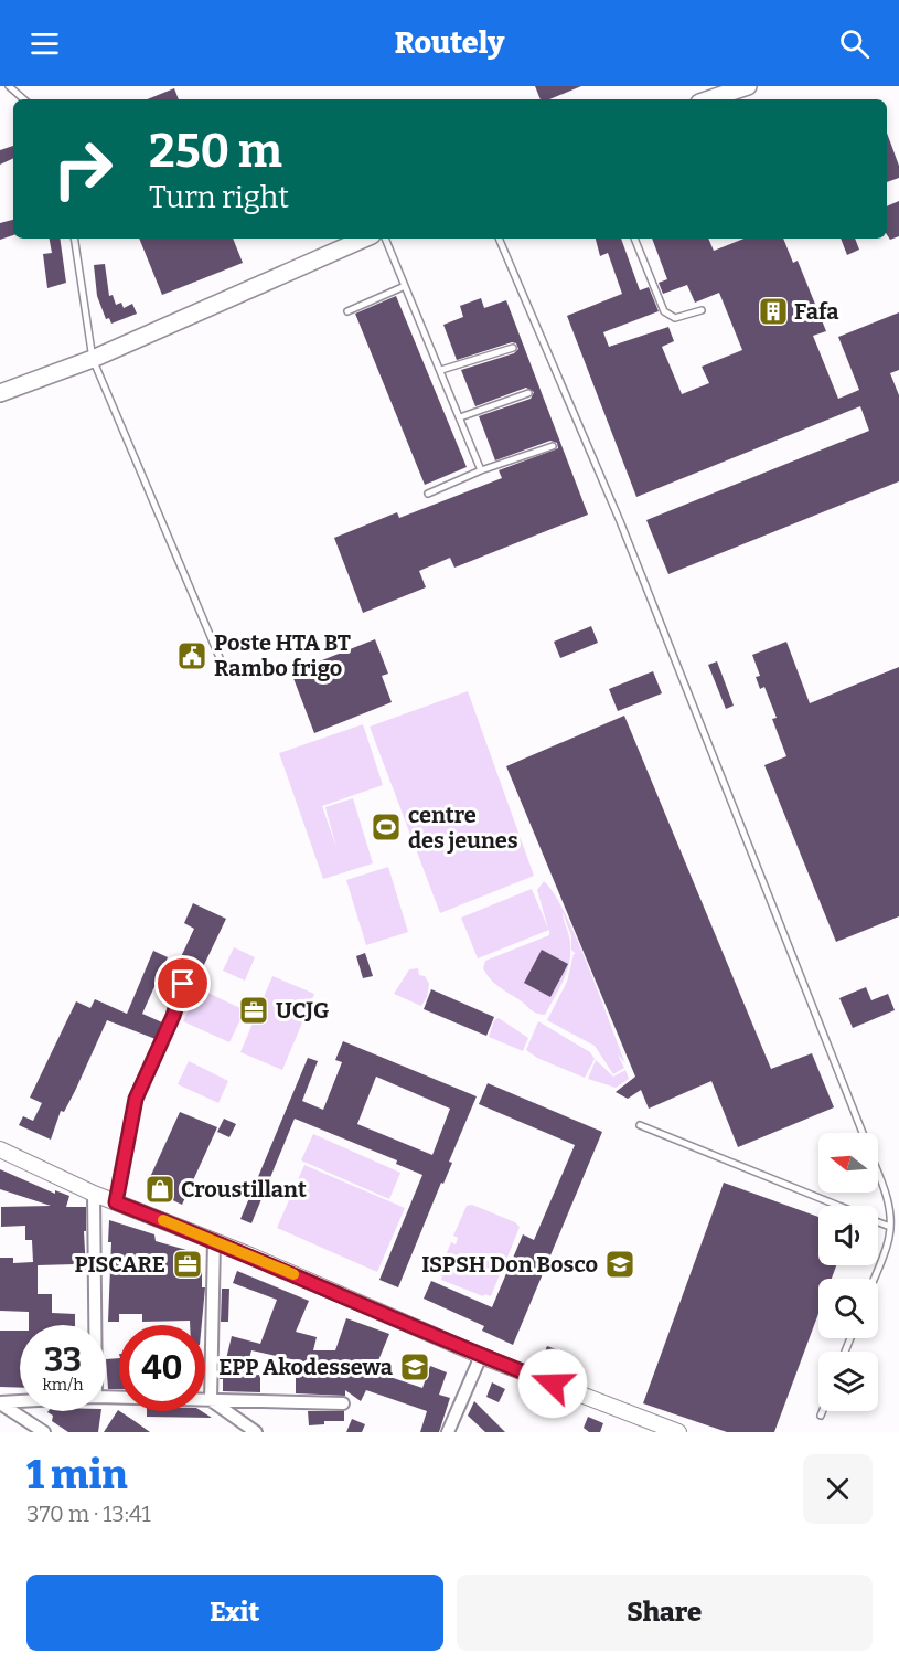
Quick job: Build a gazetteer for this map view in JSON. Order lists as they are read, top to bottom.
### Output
{
  "places": {
    "building": ["Fafa"],
    "public building": ["Poste HTA BT Rambo frigo"],
    "sports": ["centre des jeunes"],
    "office": ["UCJG", "PISCARE"],
    "shop": ["Croustillant"],
    "school or university": ["ISPSH Don Bosco", "EPP Akodessewa"]
  },
  "north": "left",
  "page": {
    "header": "Routely",
    "turn": ["250 m", "Turn right"],
    "speed": "33 km/h",
    "limit": "40",
    "heading": ["1 min", "370 m · 13:41"],
    "buttons": ["Exit", "Share"]
  }
}
